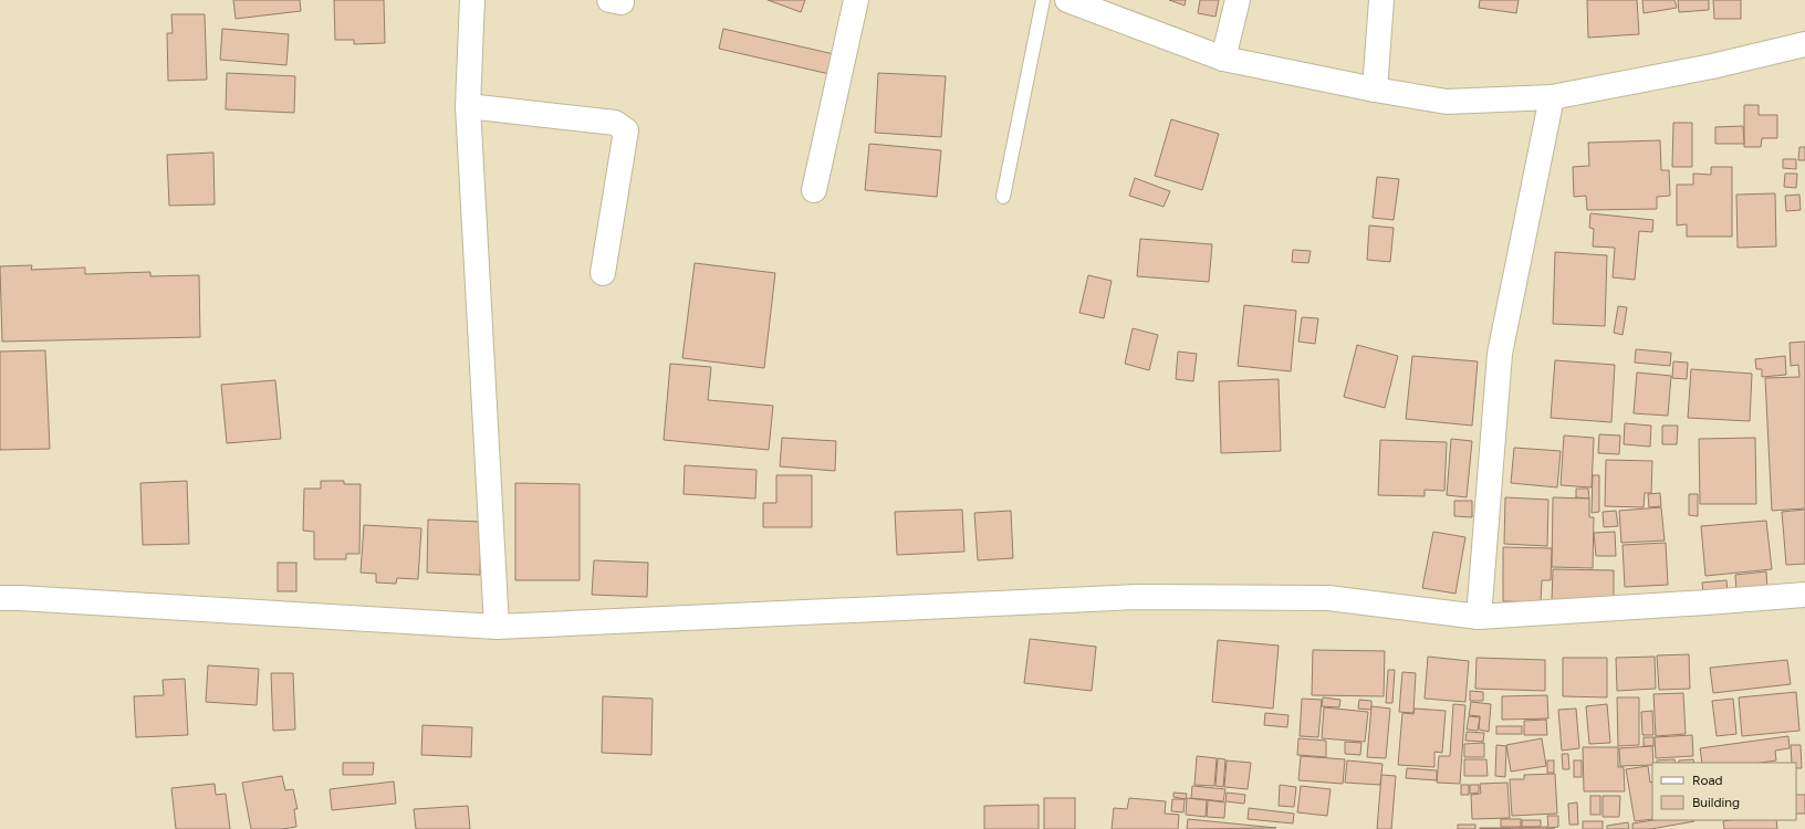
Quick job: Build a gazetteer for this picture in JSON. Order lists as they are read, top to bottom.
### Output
{
  "legend": ["Road", "Building"]
}
